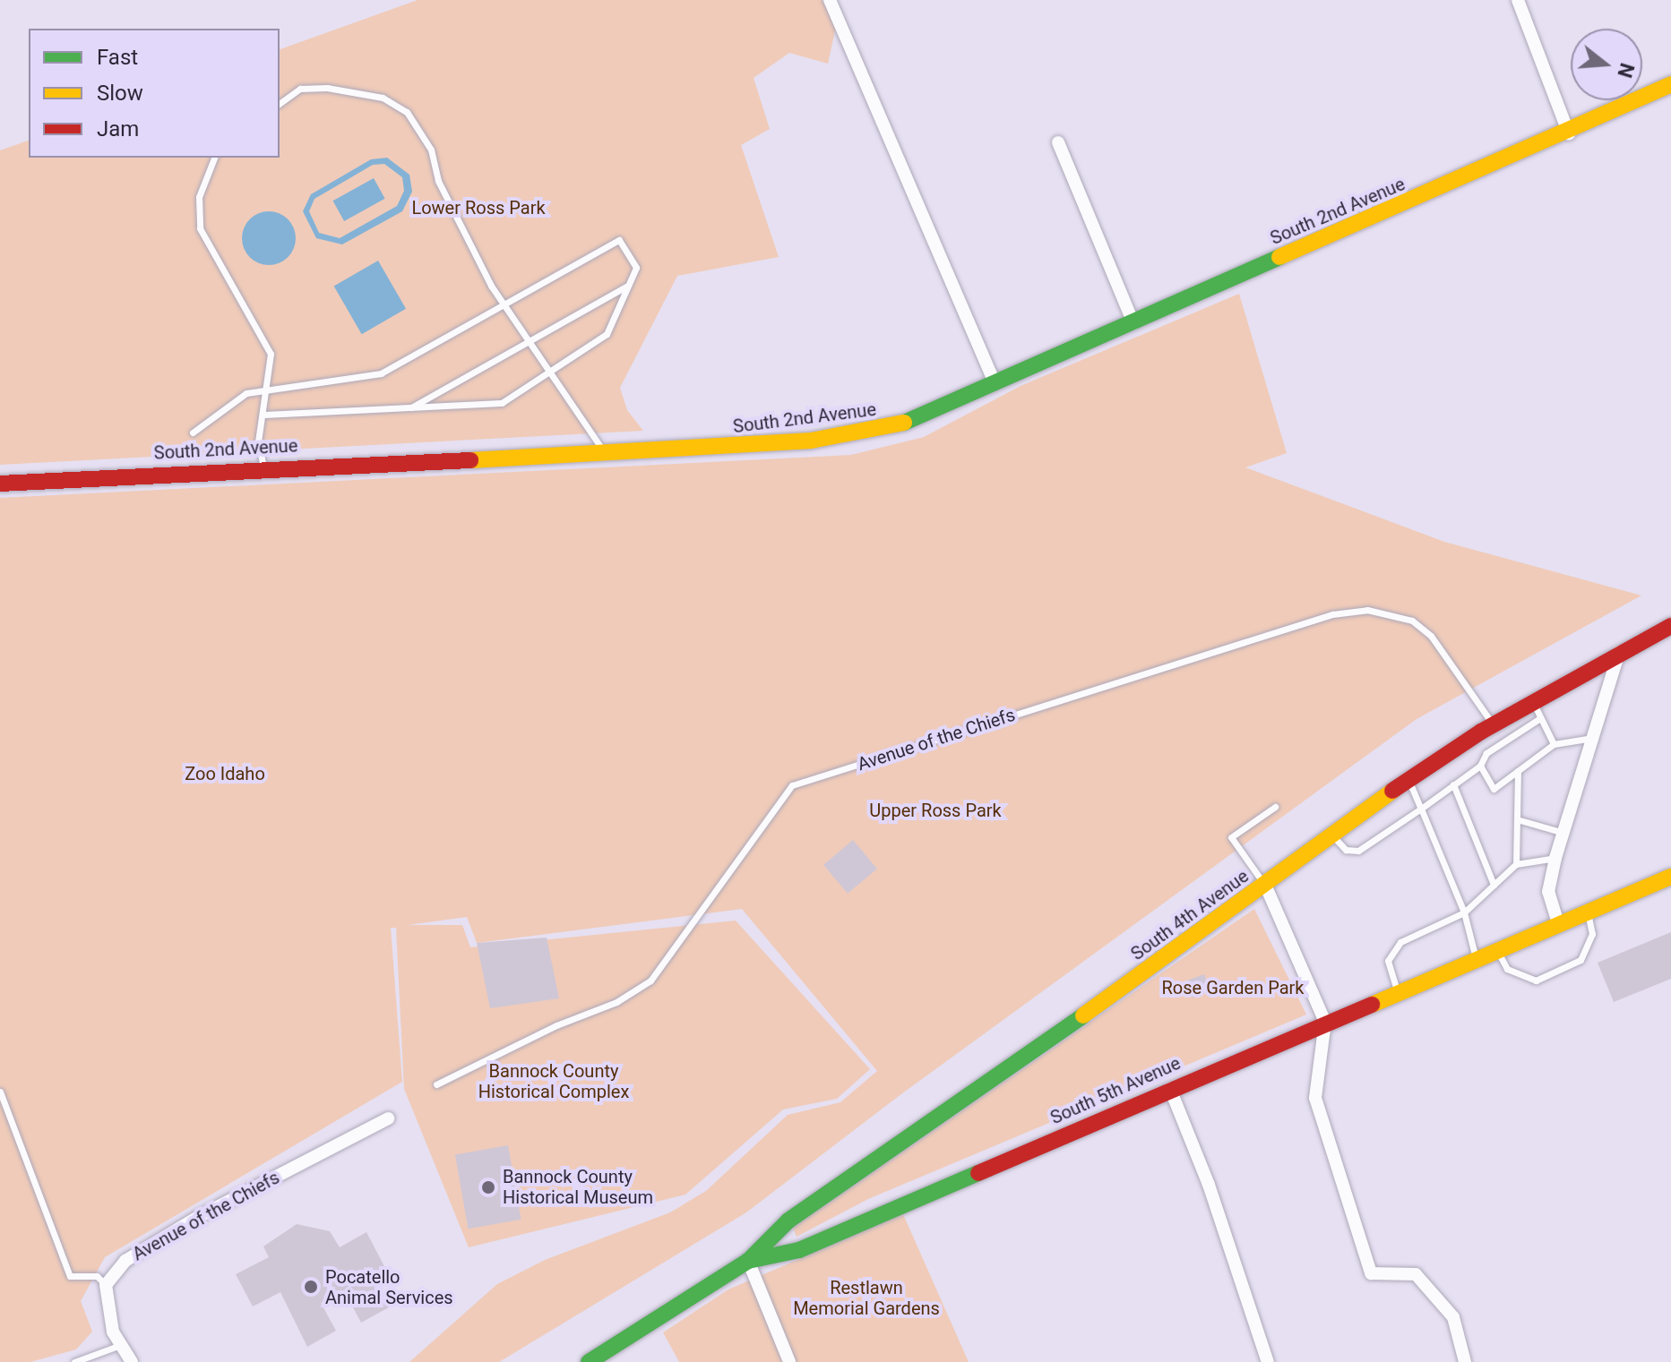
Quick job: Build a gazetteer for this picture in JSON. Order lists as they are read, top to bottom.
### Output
{
  "streets": {
    "main road": ["South 2nd Avenue", "South 4th Avenue", "South 5th Avenue"],
    "street": ["Avenue of the Chiefs"]
  },
  "crossings": [
    ["Avenue of the Chiefs", "South 4th Avenue"],
    ["South 4th Avenue", "South 5th Avenue"]
  ],
  "parks": [
    "Lower Ross Park",
    "Zoo Idaho",
    "Upper Ross Park",
    "Rose Garden Park",
    "Bannock County Historical Complex",
    "Restlawn Memorial Gardens"
  ],
  "places": ["Bannock County Historical Museum", "Pocatello Animal Services"],
  "legend": ["Fast", "Slow", "Jam"],
  "north": "right"
}
